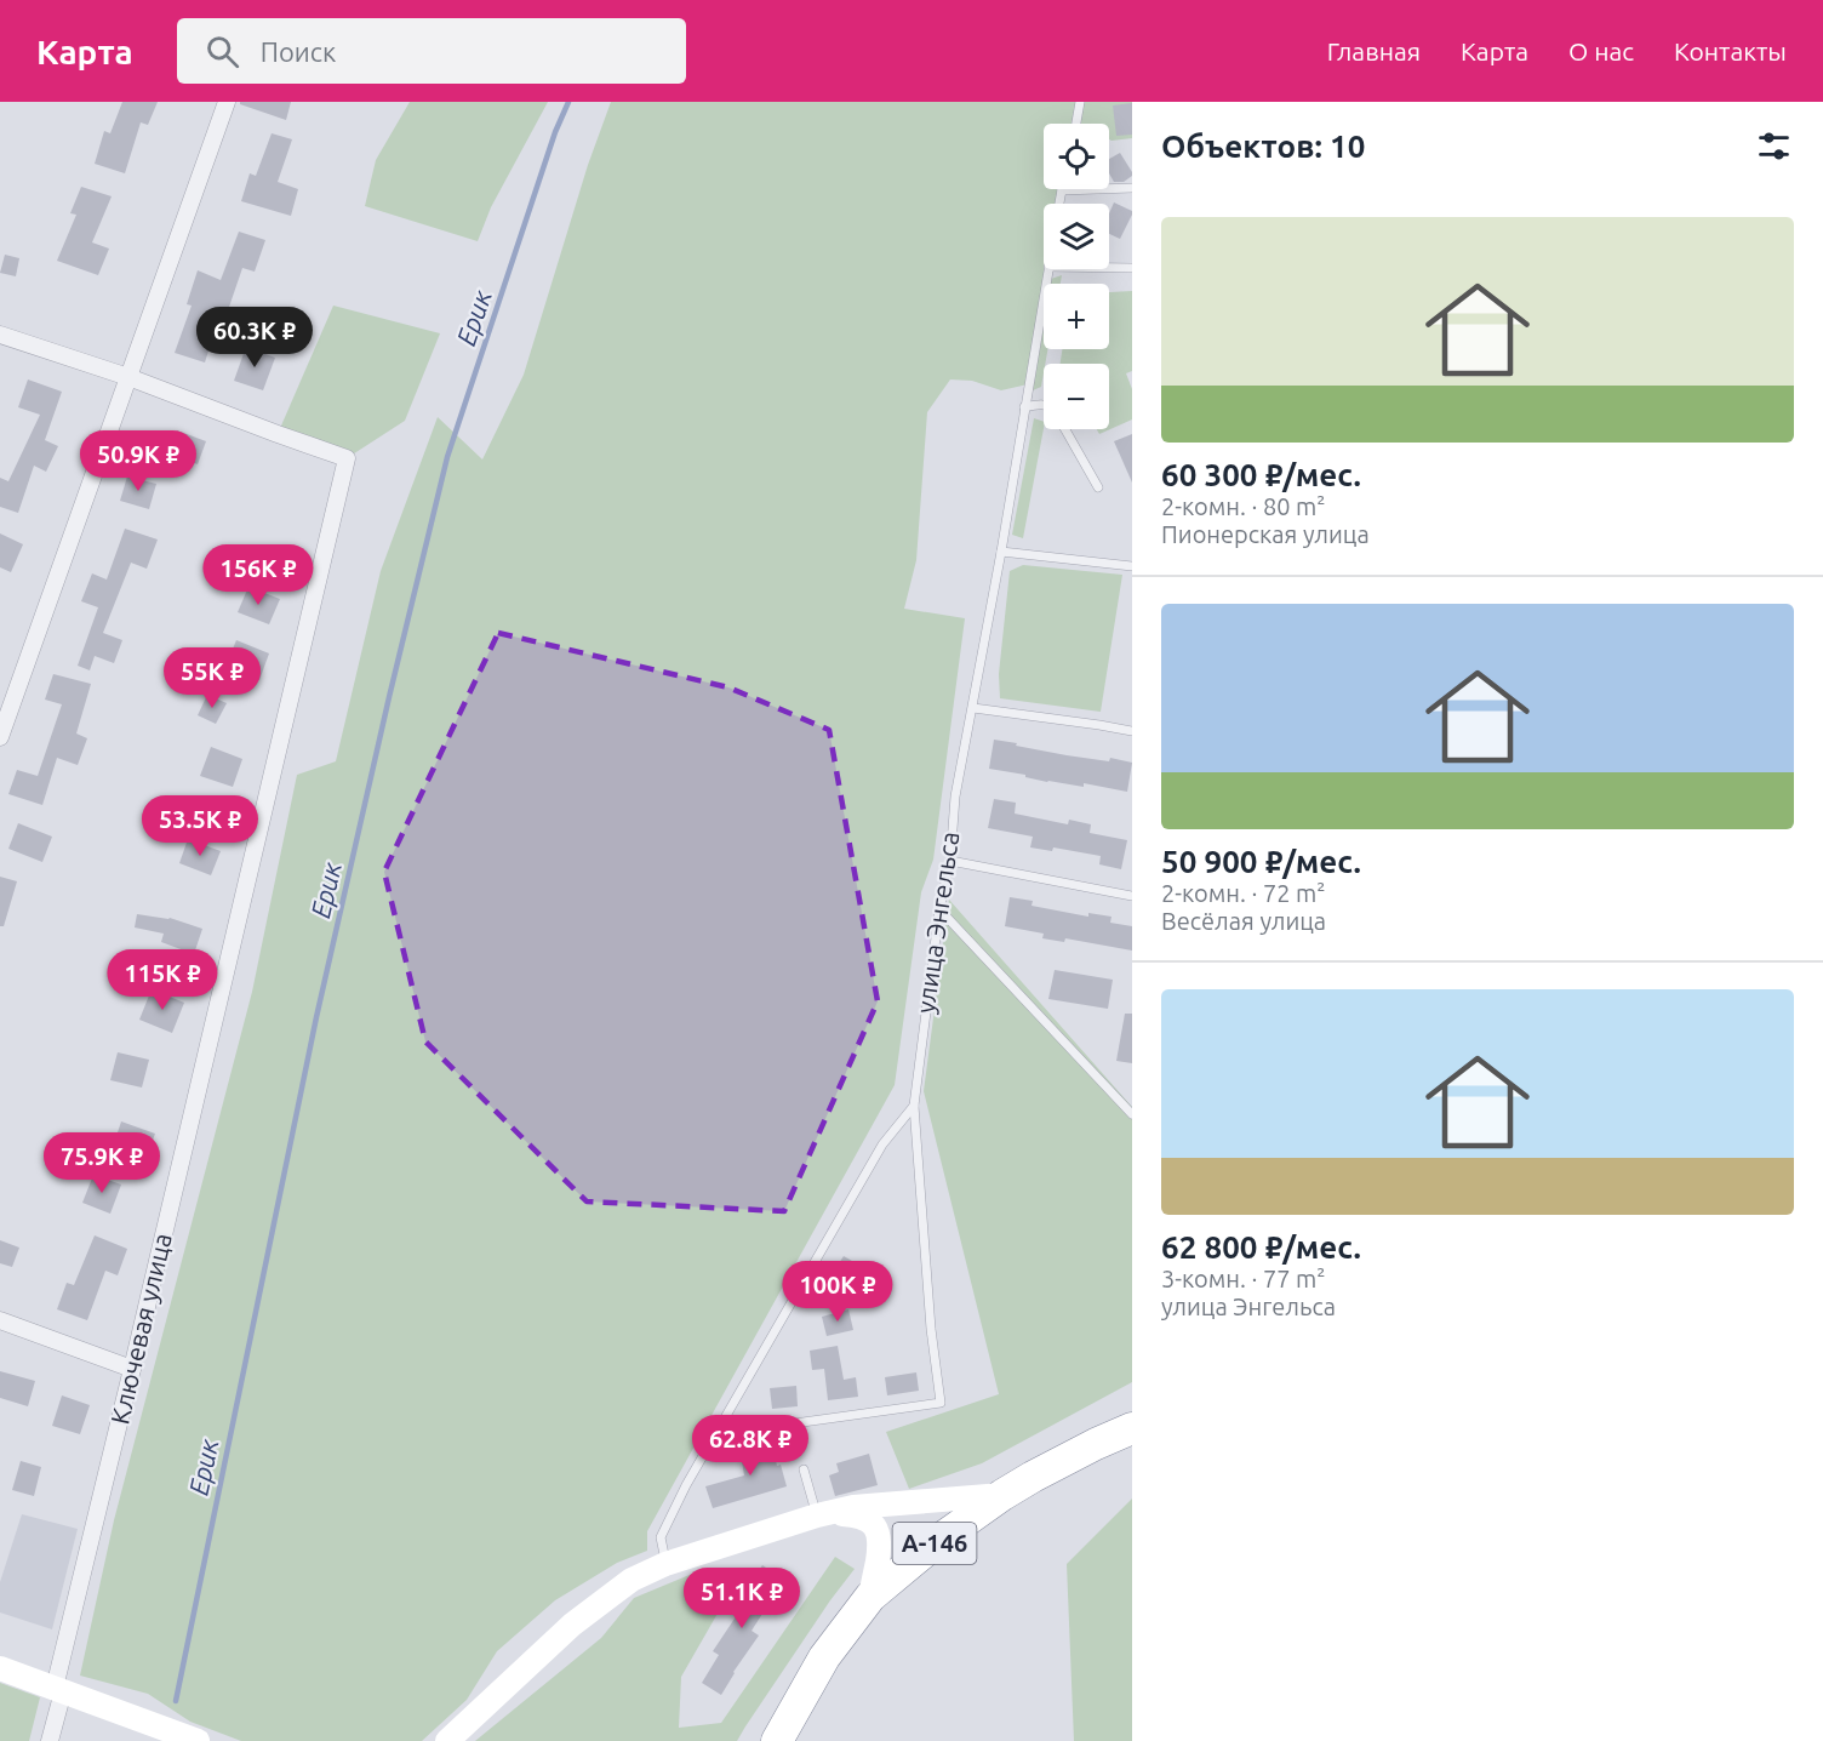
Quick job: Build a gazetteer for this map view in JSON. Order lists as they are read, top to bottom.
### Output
{
  "streets": {
    "highway": ["А-146"],
    "street": ["Ключевая улица"],
    "lane": ["улица Энгельса"]
  },
  "water": ["Ерик"],
  "page": {
    "header": "Карта",
    "search": "Поиск",
    "nav": [
      "Главная",
      "Карта",
      "О нас",
      "Контакты"
    ],
    "heading": "Объектов: 10",
    "map_buttons": ["+", "−"],
    "list": [
      {
        "name": "60 300 ₽/мес.",
        "note": "2-комн. · 80 m² · Пионерская улица"
      },
      {
        "name": "50 900 ₽/мес.",
        "note": "2-комн. · 72 m² · Весёлая улица"
      },
      {
        "name": "62 800 ₽/мес.",
        "note": "3-комн. · 77 m² · улица Энгельса"
      }
    ],
    "price": [
      "60.3K ₽",
      "50.9K ₽",
      "156K ₽",
      "55K ₽",
      "53.5K ₽",
      "115K ₽",
      "75.9K ₽",
      "100K ₽",
      "62.8K ₽",
      "51.1K ₽"
    ]
  }
}
